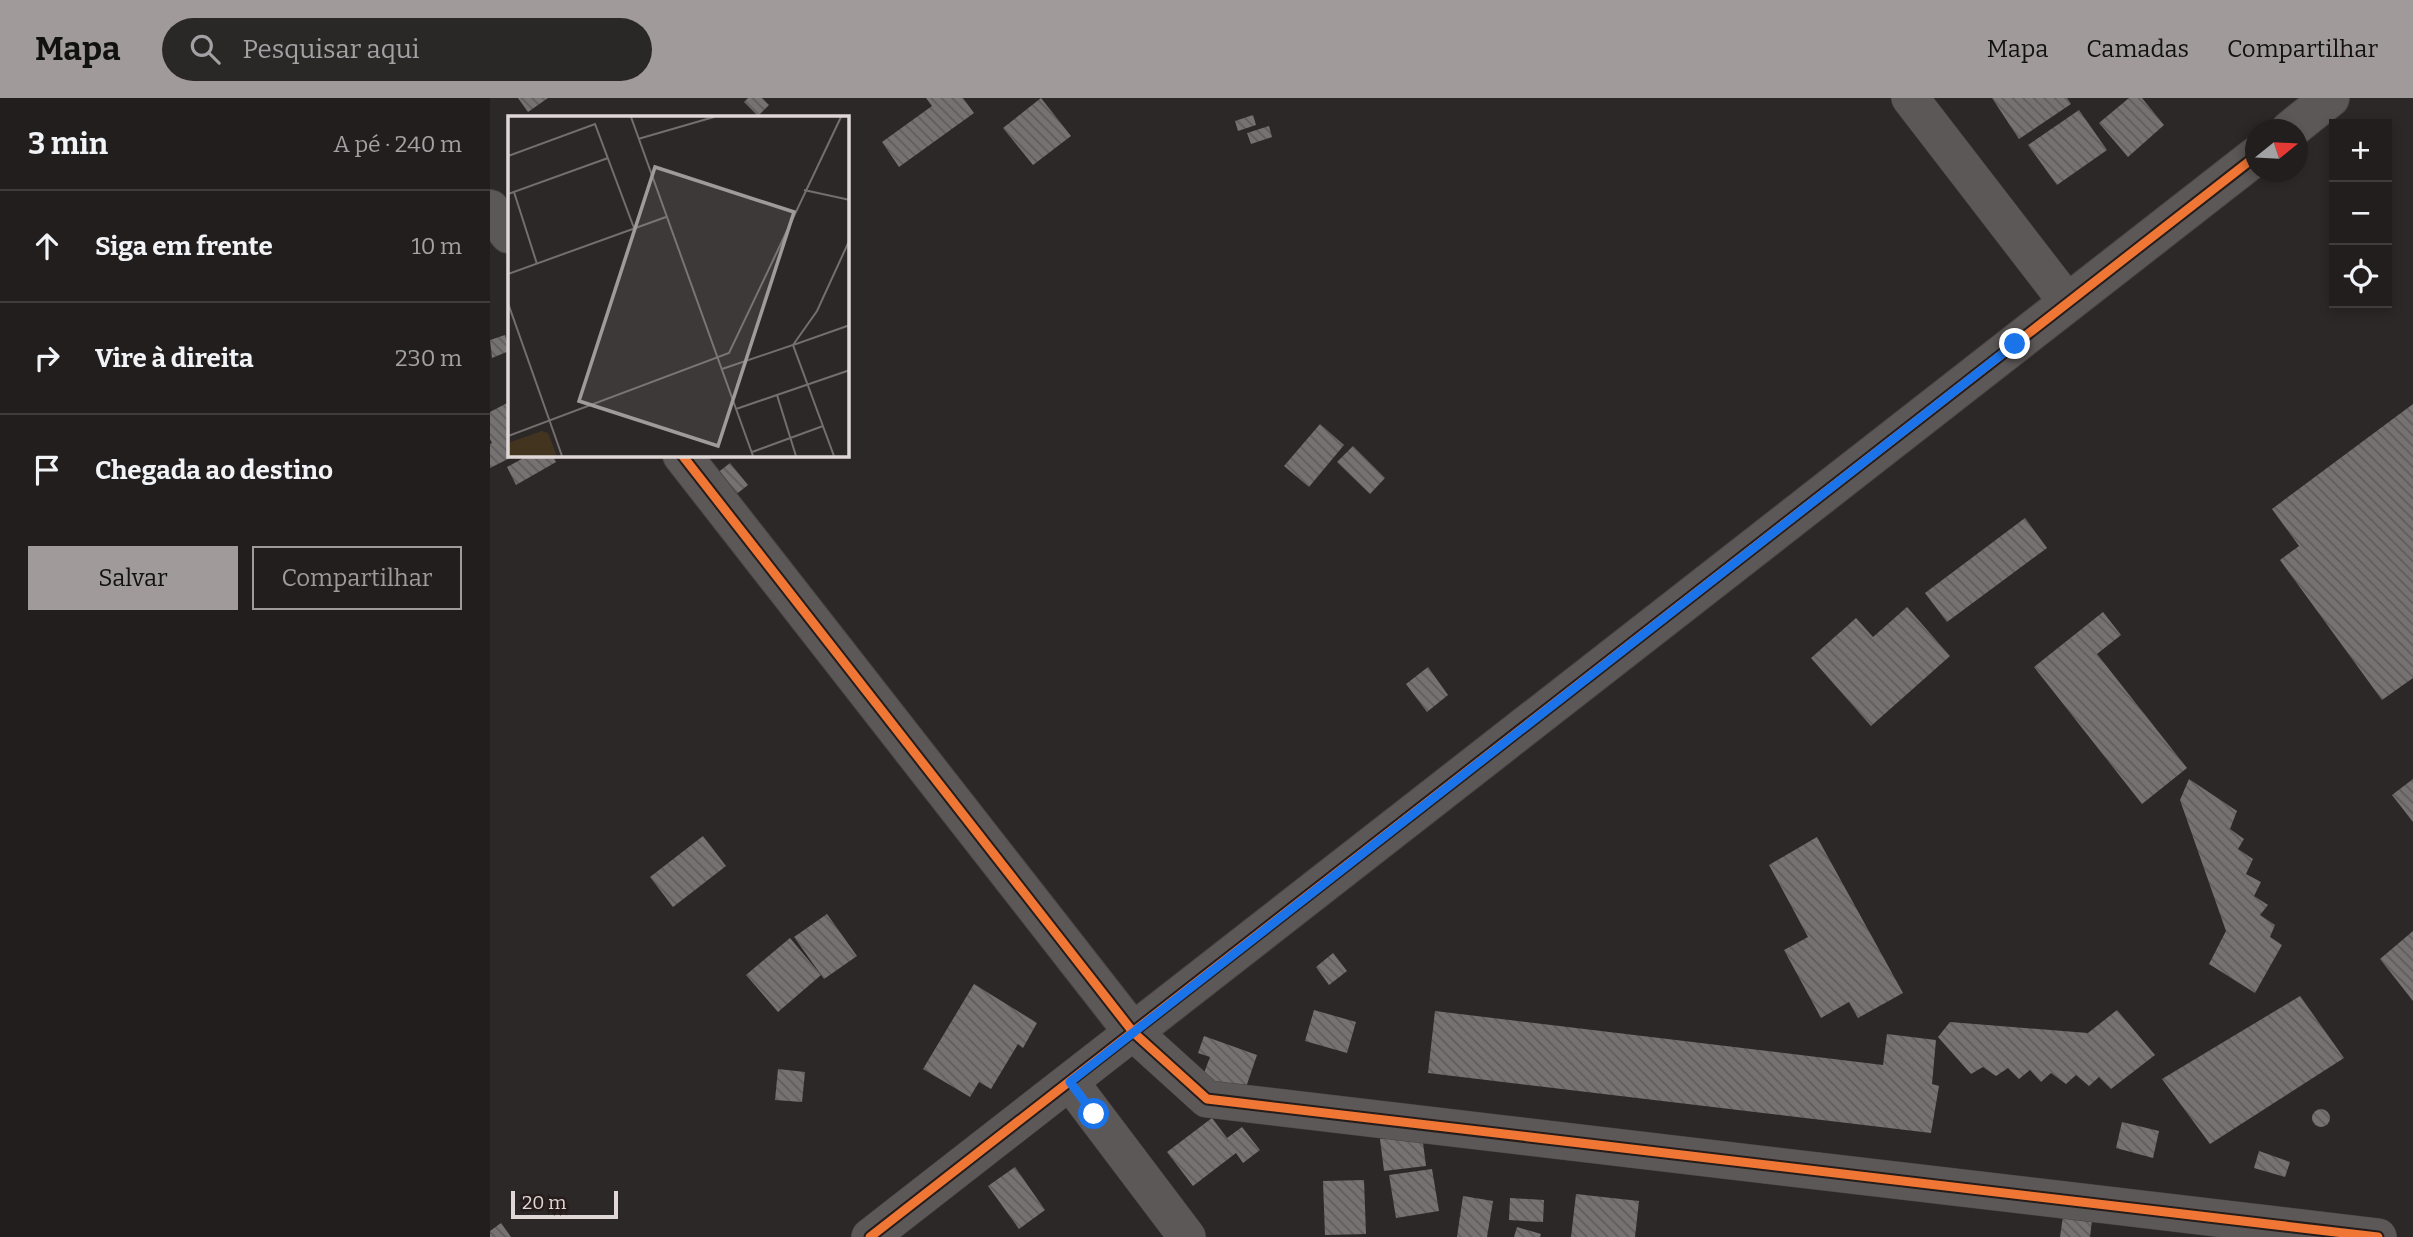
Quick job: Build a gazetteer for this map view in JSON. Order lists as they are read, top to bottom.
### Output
{
  "scale_bar": "20 m",
  "north": "right",
  "page": {
    "header": "Mapa",
    "search": "Pesquisar aqui",
    "nav": ["Mapa", "Camadas", "Compartilhar"],
    "heading": ["3 min", "A pé · 240 m"],
    "map_buttons": ["+", "−"],
    "list": [
      ["Siga em frente", "10 m"],
      ["Vire à direita", "230 m"],
      "Chegada ao destino"
    ],
    "buttons": ["Salvar", "Compartilhar"],
    "scale": "20 m"
  }
}
